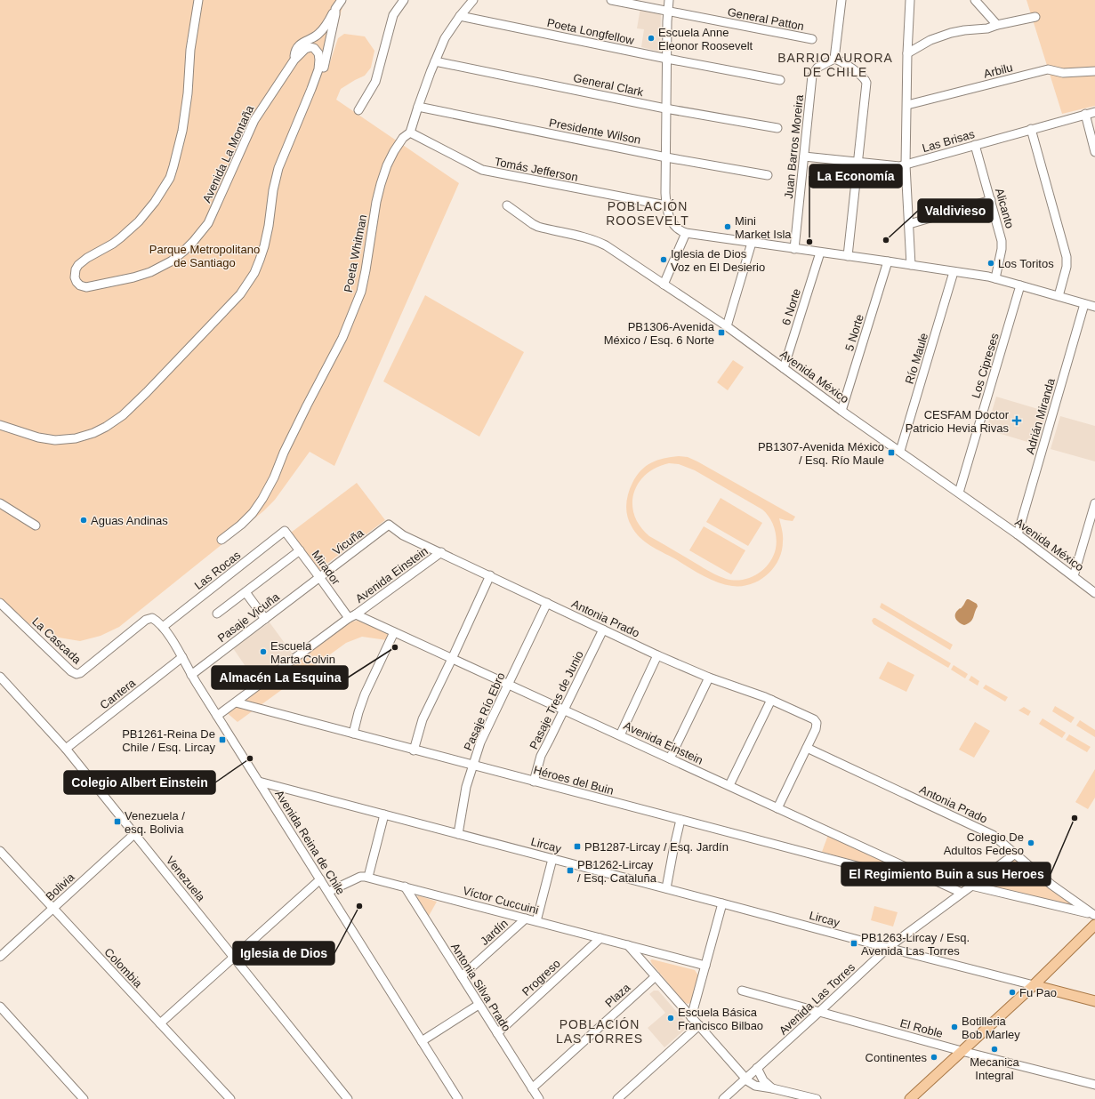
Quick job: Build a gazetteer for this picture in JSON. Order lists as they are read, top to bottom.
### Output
{
  "streets": {
    "main road": ["Lircay"],
    "street": [
      "General Patton",
      "Poeta Longfellow",
      "Arbilu",
      "General Clark",
      "Presidente Wilson",
      "Las Brisas",
      "Juan Barros Moreira",
      "Avenida La Montaña",
      "Tomás Jefferson",
      "Alicanto",
      "Poeta Whitman",
      "6 Norte",
      "5 Norte",
      "Río Maule",
      "Los Cipreses",
      "Avenida México",
      "Adrián Miranda",
      "Vicuña",
      "Mirador",
      "Las Rocas",
      "Avenida Einstein",
      "Pasaje Vicuña",
      "Antonia Prado",
      "La Cascada",
      "Cantera",
      "Pasaje Tres de Junio",
      "Pasaje Río Ebro",
      "Héroes del Buin",
      "Avenida Reina de Chile",
      "Venezuela",
      "Bolivia",
      "Víctor Cuccuini",
      "Jardín",
      "Colombia",
      "Progreso",
      "Antonia Silva Prado",
      "Plaza",
      "Avenida Las Torres",
      "El Roble"
    ]
  },
  "crossings": [
    ["Poeta Longfellow", "Poeta Whitman"],
    ["General Clark", "Poeta Whitman"],
    ["Presidente Wilson", "Poeta Whitman"],
    ["Las Brisas", "Juan Barros Moreira"],
    ["Las Brisas", "Alicanto"],
    ["Tomás Jefferson", "Poeta Whitman"],
    ["6 Norte", "Avenida México"],
    ["5 Norte", "Avenida México"],
    ["Río Maule", "Avenida México"],
    ["Los Cipreses", "Avenida México"],
    ["Avenida México", "Adrián Miranda"],
    ["Vicuña", "Mirador"],
    ["Vicuña", "Pasaje Vicuña"],
    ["Vicuña", "Antonia Prado"],
    ["Mirador", "Las Rocas"],
    ["Mirador", "Avenida Einstein"],
    ["Mirador", "Pasaje Vicuña"],
    ["Las Rocas", "Avenida Reina de Chile"],
    ["Avenida Einstein", "Antonia Prado"],
    ["Avenida Einstein", "Pasaje Tres de Junio"],
    ["Avenida Einstein", "Pasaje Río Ebro"],
    ["Avenida Einstein", "Héroes del Buin"],
    ["Avenida Einstein", "Avenida Reina de Chile"],
    ["Avenida Einstein", "Avenida Las Torres"],
    ["Pasaje Vicuña", "Avenida Reina de Chile"],
    ["Antonia Prado", "Pasaje Tres de Junio"],
    ["Antonia Prado", "Pasaje Río Ebro"],
    ["Antonia Prado", "Avenida Las Torres"],
    ["La Cascada", "Avenida Reina de Chile"],
    ["Cantera", "Avenida Reina de Chile"],
    ["Cantera", "Venezuela"],
    ["Pasaje Tres de Junio", "Héroes del Buin"],
    ["Pasaje Río Ebro", "Héroes del Buin"],
    ["Pasaje Río Ebro", "Lircay"],
    ["Avenida Reina de Chile", "Lircay"],
    ["Lircay", "Avenida Las Torres"],
    ["Venezuela", "Bolivia"],
    ["Bolivia", "Colombia"],
    ["Víctor Cuccuini", "Jardín"],
    ["Víctor Cuccuini", "Progreso"],
    ["Víctor Cuccuini", "Antonia Silva Prado"],
    ["Jardín", "Antonia Silva Prado"],
    ["Progreso", "Antonia Silva Prado"],
    ["Antonia Silva Prado", "Plaza"],
    ["Avenida Las Torres", "El Roble"]
  ],
  "districts": ["BARRIO AURORA DE CHILE", "POBLACIÓN ROOSEVELT", "POBLACIÓN LAS TORRES"],
  "parks": ["Parque Metropolitano de Santiago"],
  "places": {
    "other": [
      "Escuela Anne Eleonor Roosevelt",
      "Mini Market Isla",
      "Valdivieso",
      "La Economía",
      "Iglesia de Dios Voz en El Desierio",
      "Los Toritos",
      "Aguas Andinas",
      "Almacén La Esquina",
      "Escuela Marta Colvin",
      "Colegio Albert Einstein",
      "El Regimiento Buin a sus Heroes",
      "Colegio De Adultos Fedeso",
      "Iglesia de Dios",
      "Fu Pao",
      "Escuela Básica Francisco Bilbao",
      "Botilleria Bob Marley",
      "Mecanica Integral",
      "Continentes"
    ],
    "transit": [
      "PB1306-Avenida México / Esq. 6 Norte",
      "PB1307-Avenida México / Esq. Río Maule",
      "PB1261-Reina De Chile / Esq. Lircay",
      "Venezuela / esq. Bolivia",
      "PB1287-Lircay / Esq. Jardín",
      "PB1262-Lircay / Esq. Cataluña",
      "PB1263-Lircay / Esq. Avenida Las Torres"
    ],
    "health": ["CESFAM Doctor Patricio Hevia Rivas"]
  }
}
